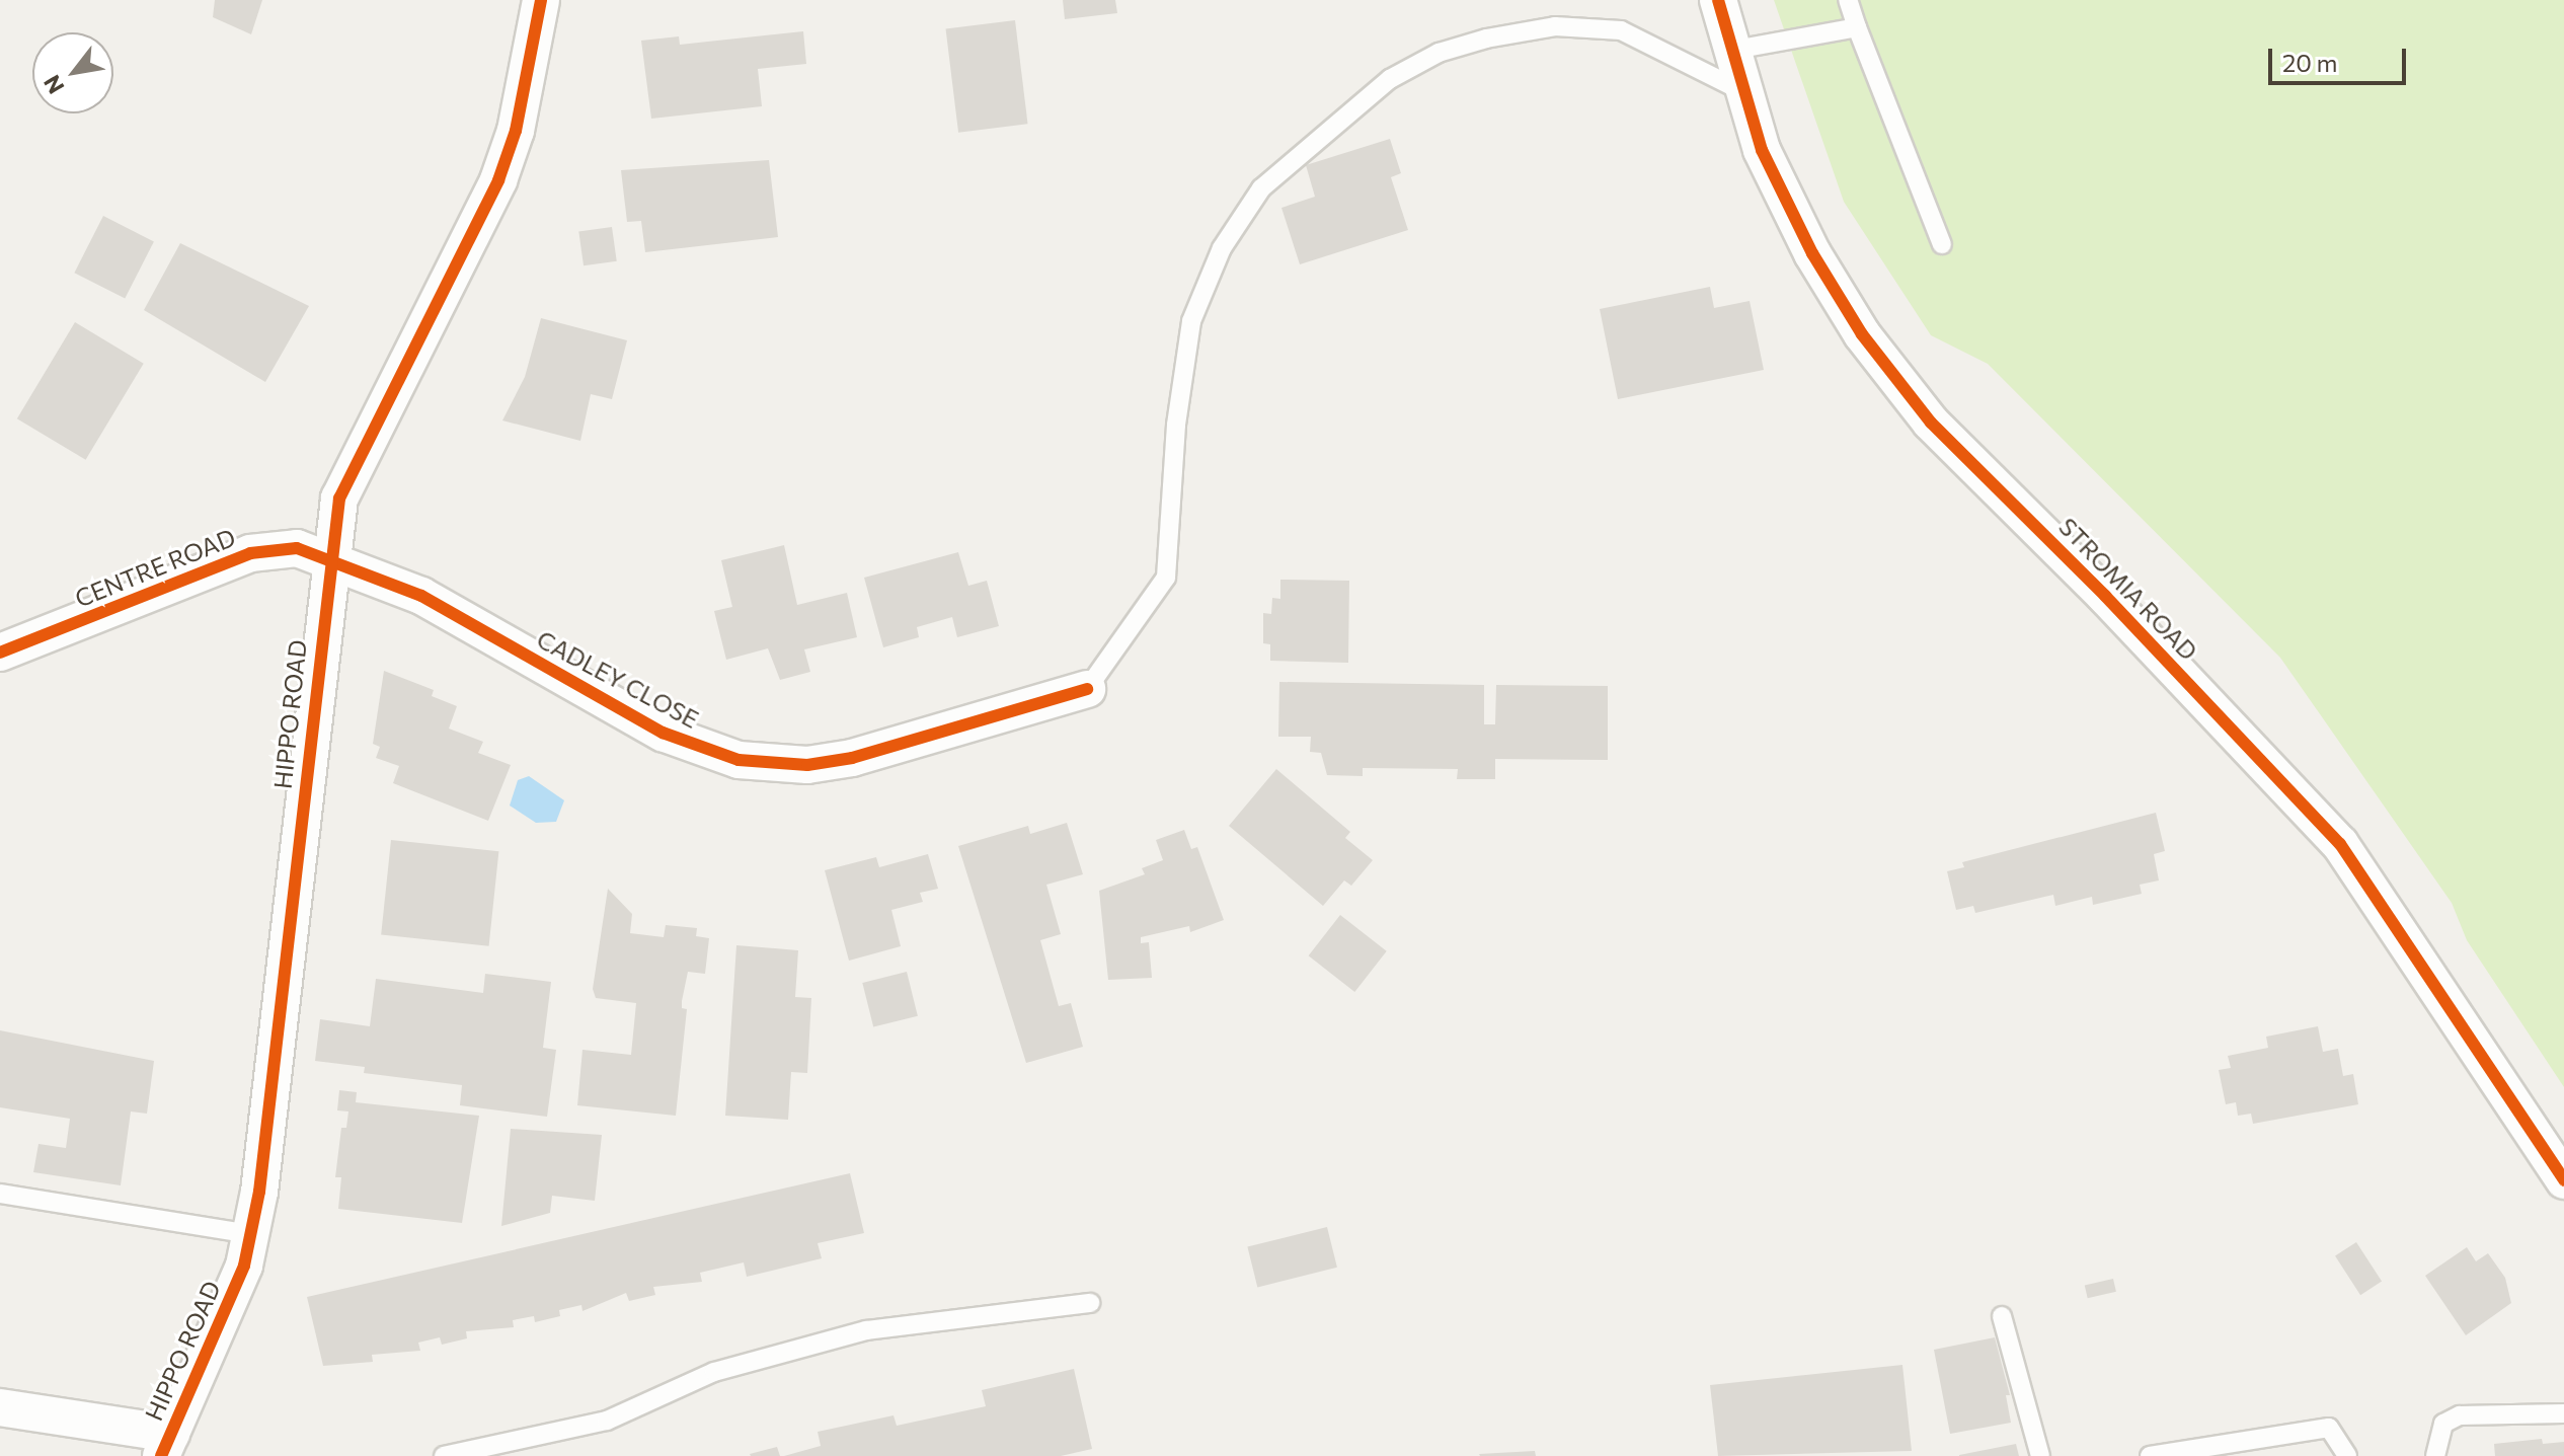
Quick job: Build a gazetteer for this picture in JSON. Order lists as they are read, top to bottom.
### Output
{
  "streets": {
    "street": [
      "CENTRE ROAD",
      "STROMIA ROAD",
      "CADLEY CLOSE",
      "HIPPO ROAD"
    ]
  },
  "crossings": [
    ["CENTRE ROAD", "CADLEY CLOSE"],
    ["CENTRE ROAD", "HIPPO ROAD"],
    ["CADLEY CLOSE", "HIPPO ROAD"]
  ],
  "scale_bar": "20 m",
  "north": "bottom left"
}
